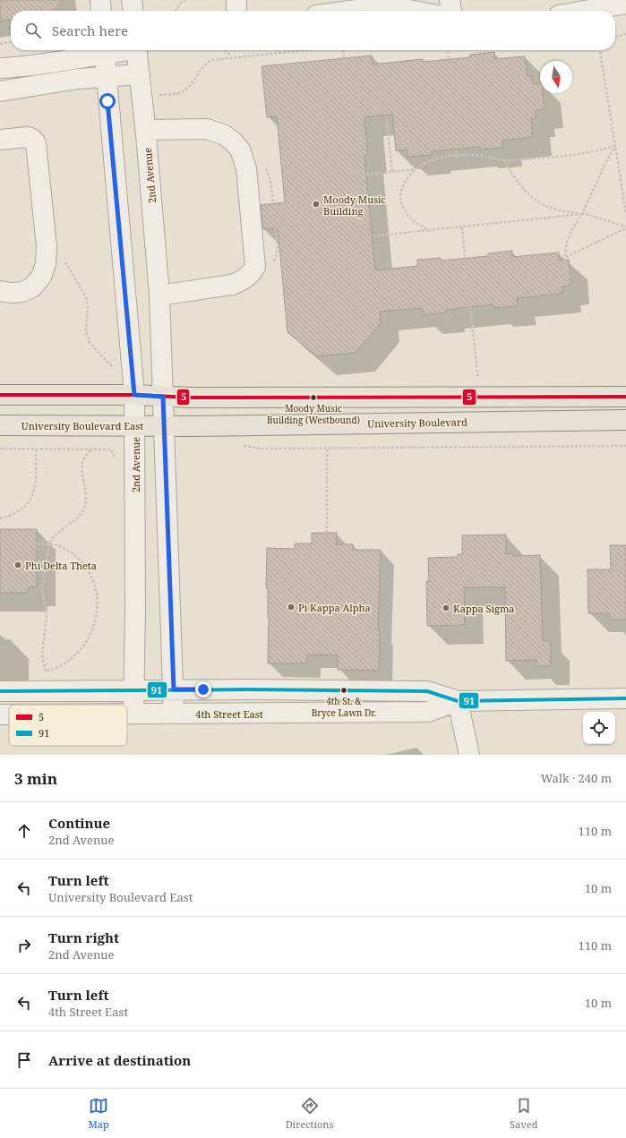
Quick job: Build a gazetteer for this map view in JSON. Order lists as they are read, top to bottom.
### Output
{
  "streets": {
    "main road": ["University Boulevard", "University Boulevard East"],
    "street": ["2nd Avenue", "4th Street East"]
  },
  "crossings": [
    ["2nd Avenue", "University Boulevard"],
    ["2nd Avenue", "University Boulevard East"],
    ["2nd Avenue", "4th Street East"],
    ["University Boulevard", "University Boulevard East"]
  ],
  "places": [
    "Moody Music Building",
    "Moody Music Building (Westbound)",
    "Phi Delta Theta",
    "Pi Kappa Alpha",
    "Kappa Sigma",
    "4th St. & Bryce Lawn Dr."
  ],
  "lines": ["transit line 5", "transit line 91"],
  "legend": ["5", "91"],
  "north": "bottom",
  "page": {
    "search": "Search here",
    "heading": ["3 min", "Walk · 240 m"],
    "list": [
      ["Continue", "2nd Avenue", "110 m"],
      ["Turn left", "University Boulevard East", "10 m"],
      ["Turn right", "2nd Avenue", "110 m"],
      ["Turn left", "4th Street East", "10 m"],
      "Arrive at destination"
    ],
    "nav": ["Map", "Directions", "Saved"]
  }
}
